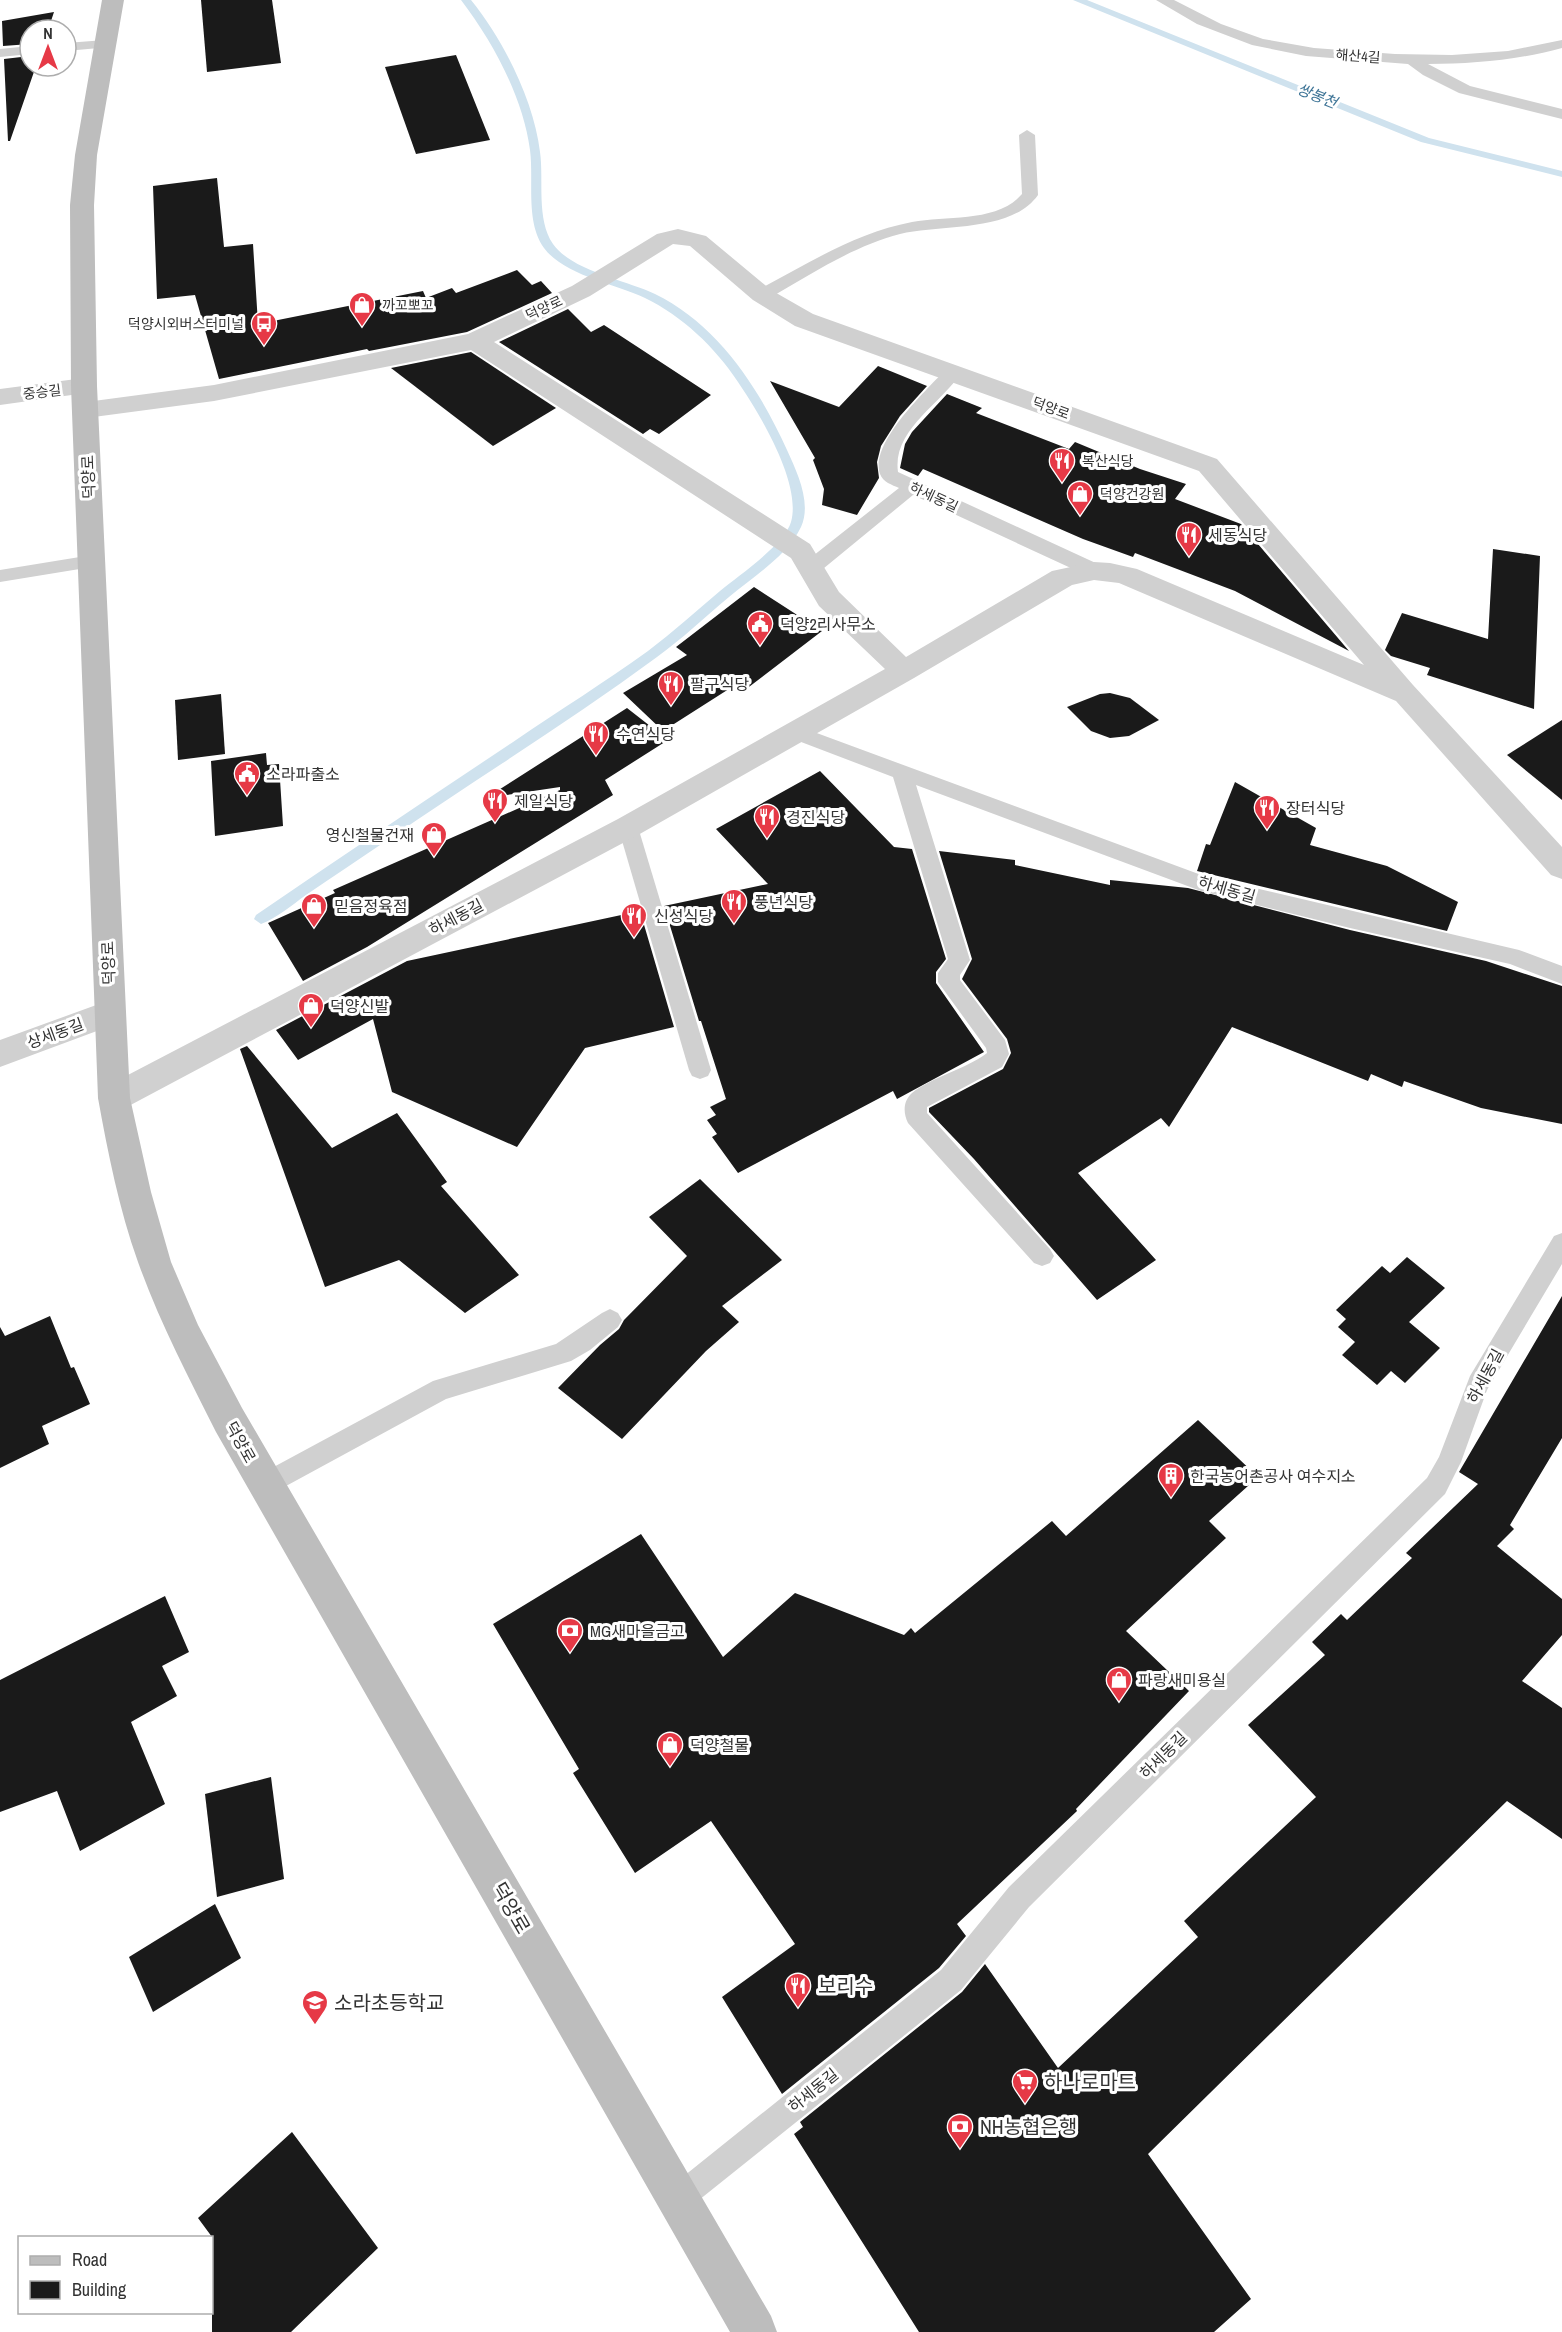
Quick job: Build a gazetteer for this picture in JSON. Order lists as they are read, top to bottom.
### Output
{
  "streets": {
    "main road": ["덕양로"],
    "street": ["중승길", "하세동길", "상세동길"],
    "lane": ["해산4길"]
  },
  "crossings": [
    ["덕양로", "중승길"],
    ["덕양로", "하세동길"],
    ["덕양로", "상세동길"]
  ],
  "water": ["쌍봉천"],
  "places": {
    "shop": [
      "까꼬뽀꼬",
      "덕양건강원",
      "영신철물건재",
      "믿음정육점",
      "덕양신발",
      "파랑새미용실",
      "덕양철물"
    ],
    "bus stop": ["덕양시외버스터미널"],
    "restaurant": [
      "복산식당",
      "세동식당",
      "팔구식당",
      "수연식당",
      "제일식당",
      "장터식당",
      "경진식당",
      "풍년식당",
      "신성식당",
      "보리수"
    ],
    "public building": ["덕양2리사무소", "소라파출소"],
    "building": ["한국농어촌공사 여수지소"],
    "bank": ["MG새마을금고", "NH농협은행"],
    "school or university": ["소라초등학교"],
    "supermarket": ["하나로마트"]
  },
  "legend": ["Road", "Building"],
  "north": "top"
}
